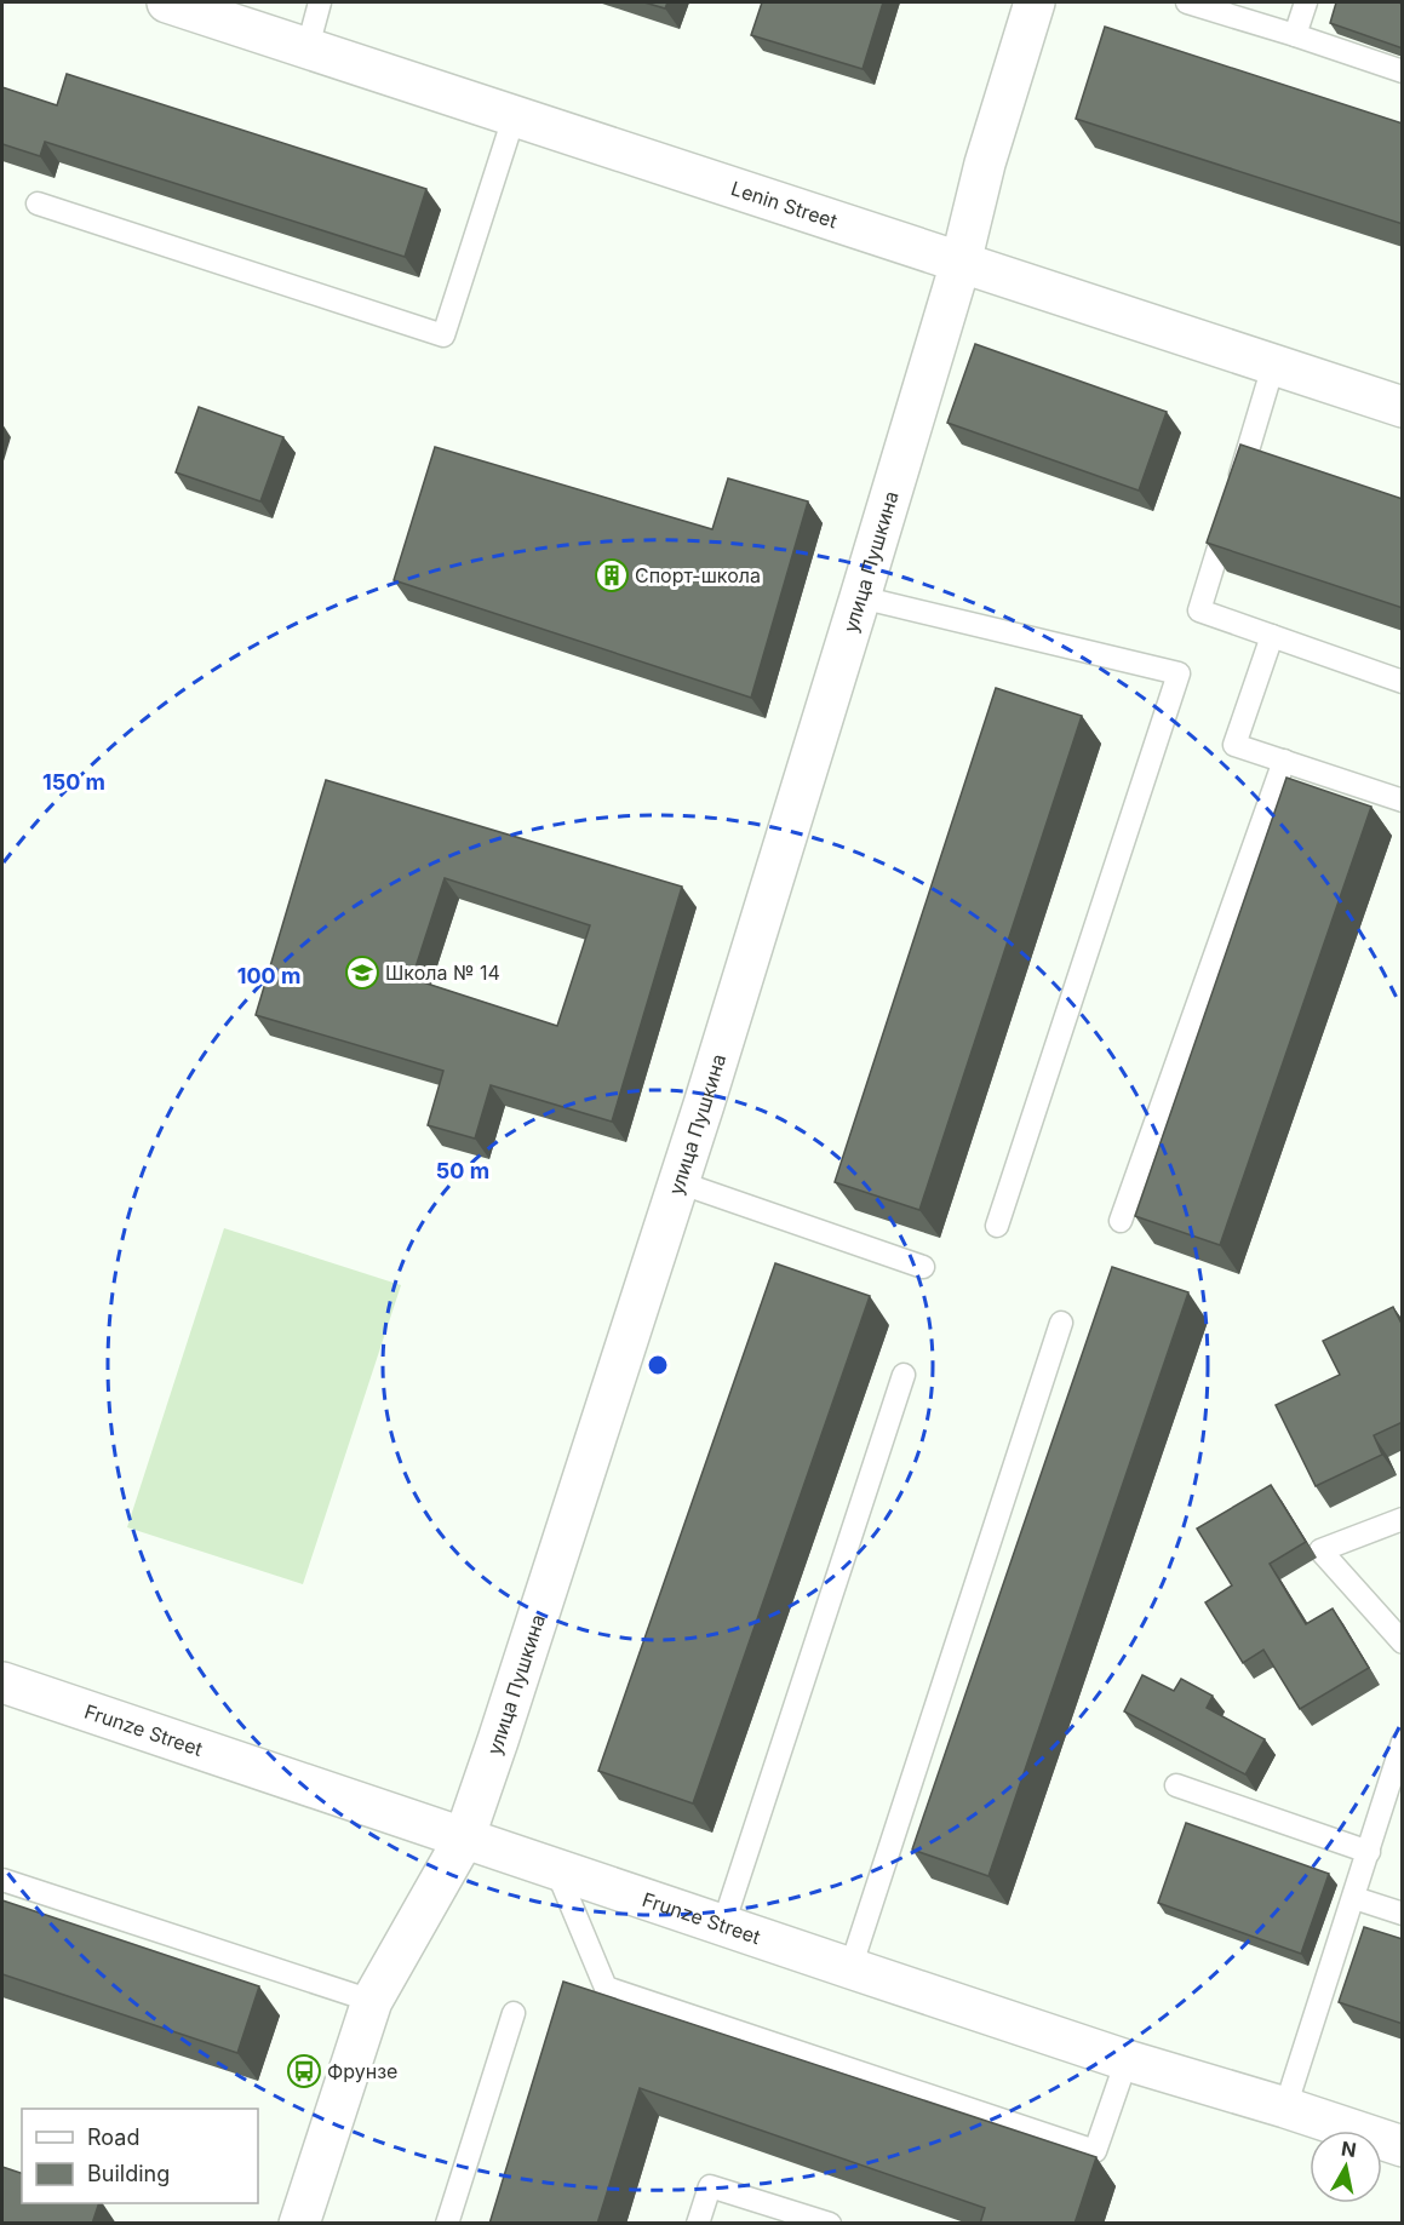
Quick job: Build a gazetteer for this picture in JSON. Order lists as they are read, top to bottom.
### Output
{
  "streets": {
    "street": ["Lenin Street", "улица Пушкина", "Frunze Street"]
  },
  "crossings": [
    ["Lenin Street", "улица Пушкина"],
    ["улица Пушкина", "Frunze Street"]
  ],
  "places": {
    "building": ["Спорт-школа"],
    "school or university": ["Школа № 14"],
    "bus stop": ["Фрунзе"]
  },
  "legend": ["Road", "Building"],
  "north": "top",
  "rings": ["150 m", "100 m", "50 m"]
}
